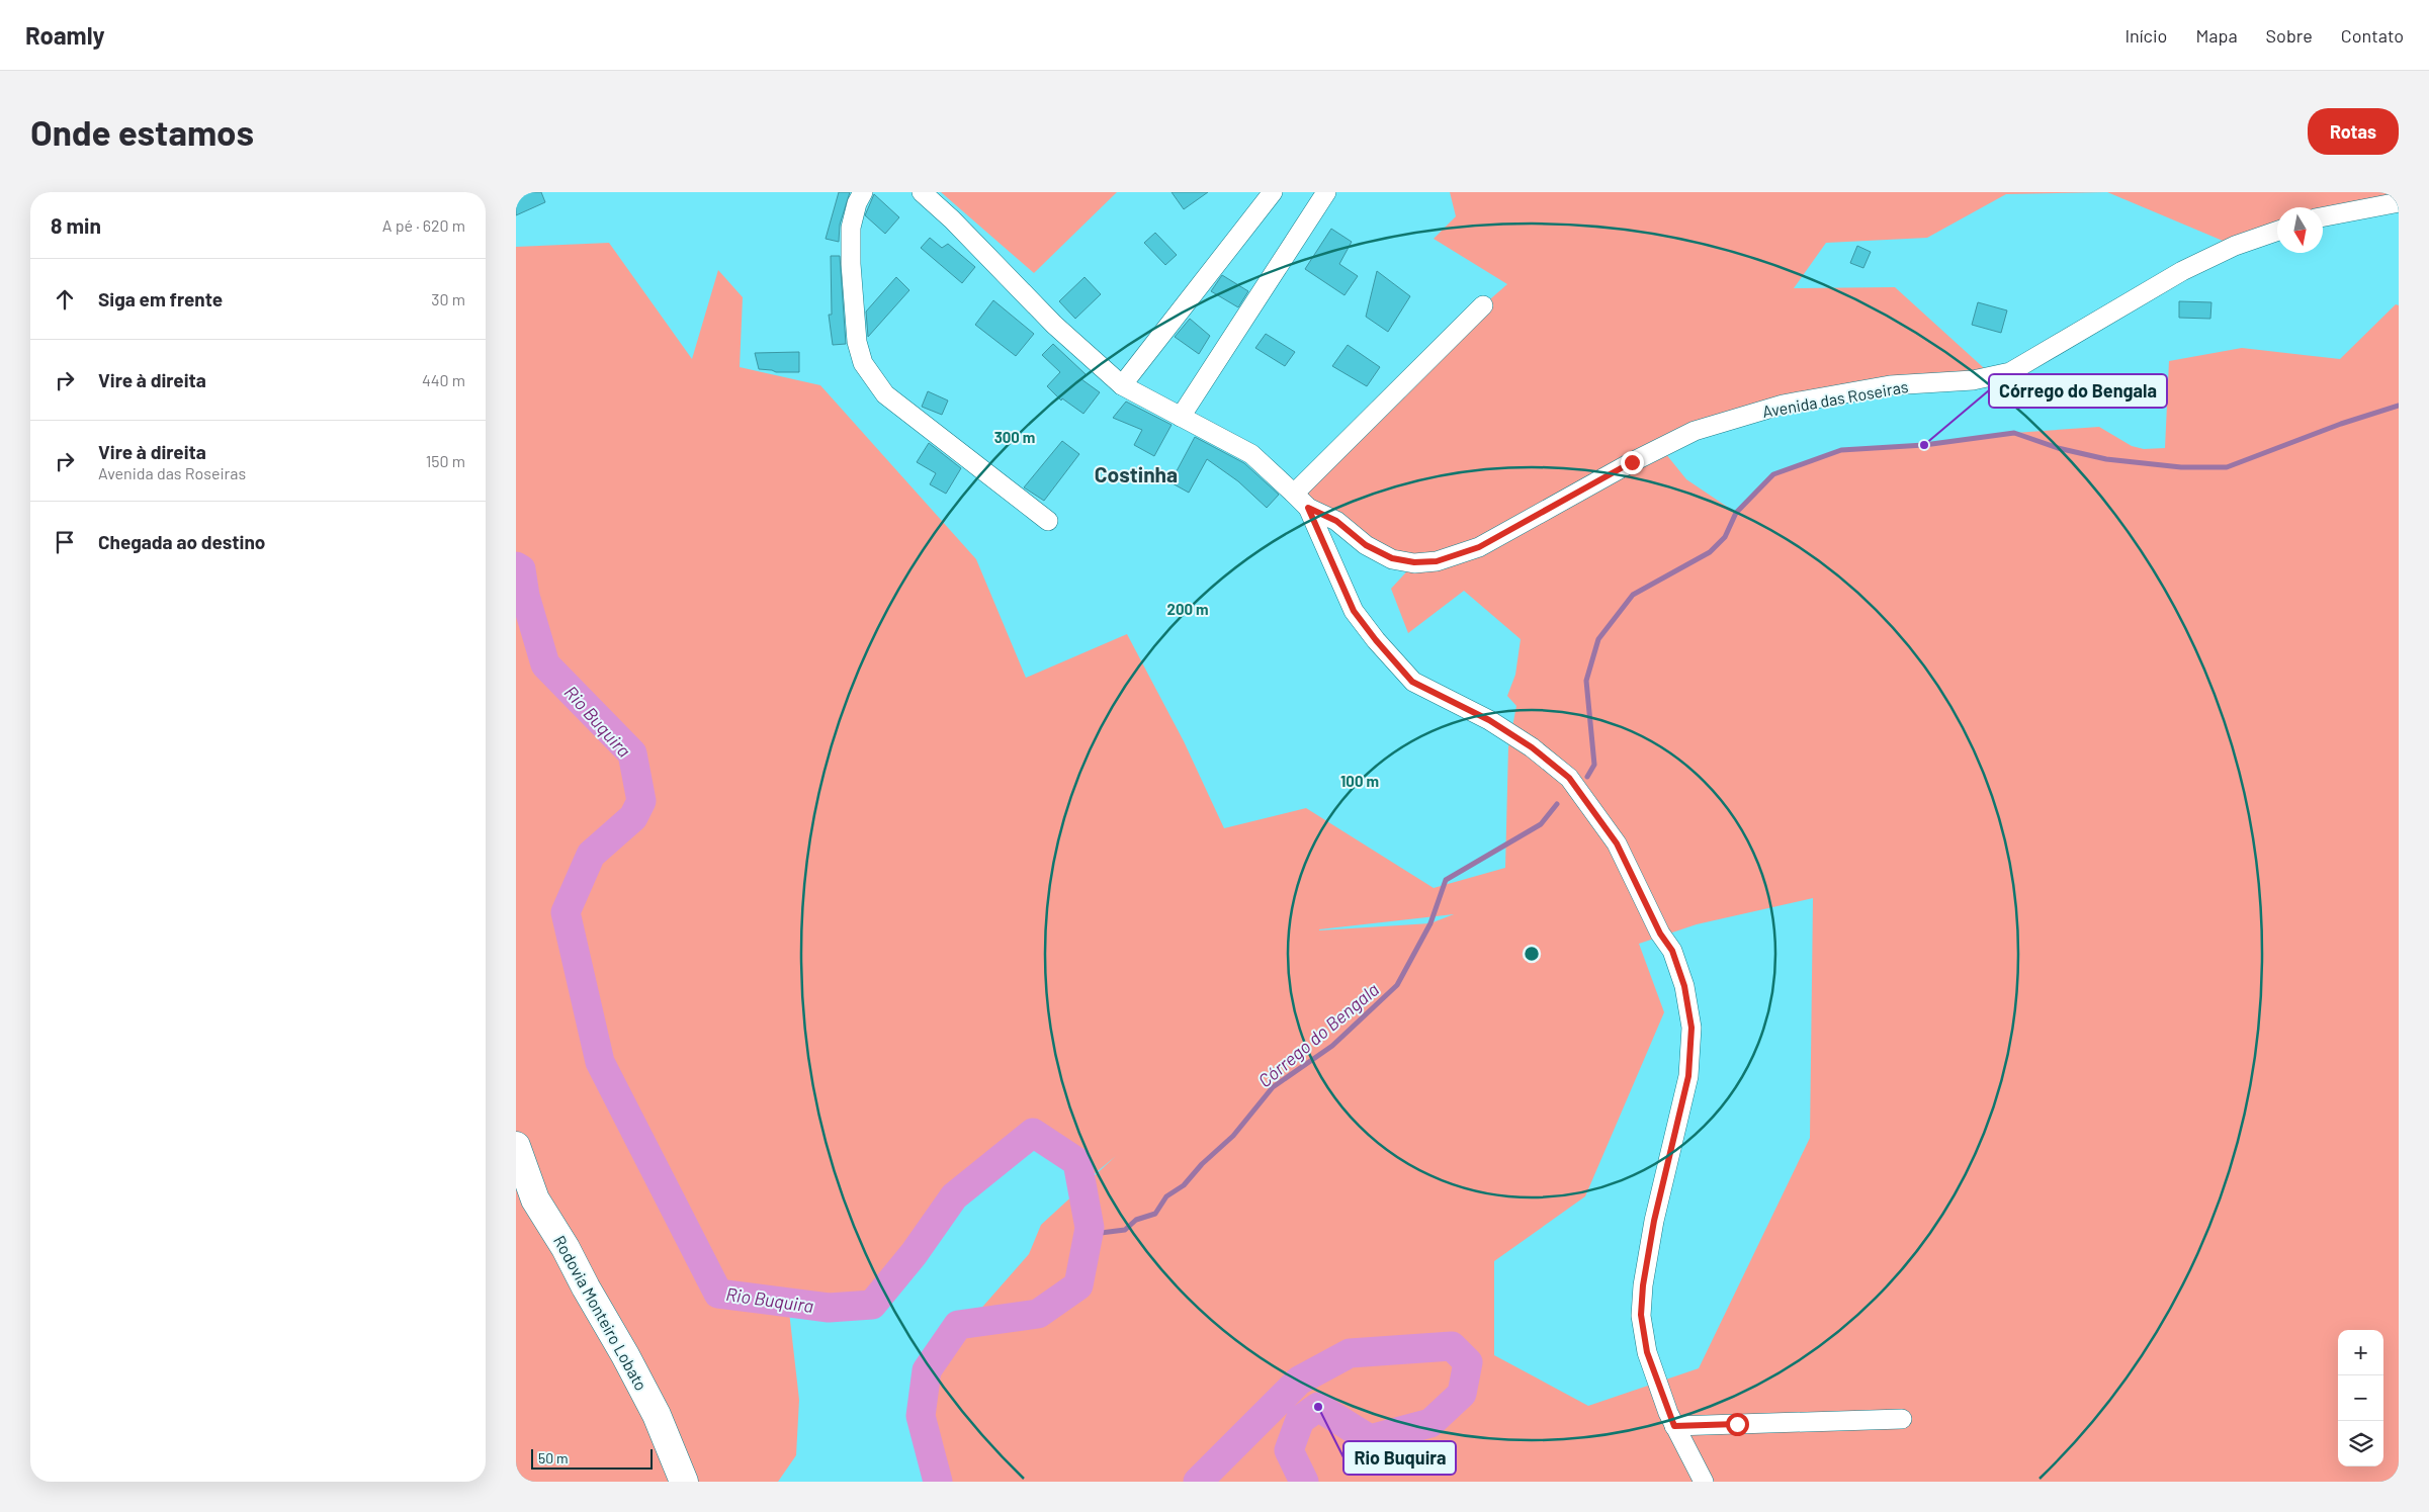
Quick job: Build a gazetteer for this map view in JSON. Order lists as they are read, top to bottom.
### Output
{
  "streets": {
    "main road": ["Rodovia Monteiro Lobato"],
    "street": ["Avenida das Roseiras"]
  },
  "districts": ["Costinha"],
  "water": ["Rio Buquira", "Córrego do Bengala"],
  "places": ["Córrego do Bengala", "Rio Buquira"],
  "scale_bar": "50 m",
  "north": "bottom",
  "page": {
    "header": "Roamly",
    "nav": [
      "Início",
      "Mapa",
      "Sobre",
      "Contato"
    ],
    "buttons": "Rotas",
    "title": "Onde estamos",
    "heading": ["8 min", "A pé · 620 m"],
    "list": [
      ["Siga em frente", "30 m"],
      ["Vire à direita", "440 m"],
      ["Vire à direita", "Avenida das Roseiras", "150 m"],
      "Chegada ao destino"
    ],
    "map_buttons": ["+", "−"],
    "scale": "50 m"
  },
  "rings": ["300 m", "200 m", "100 m"]
}
